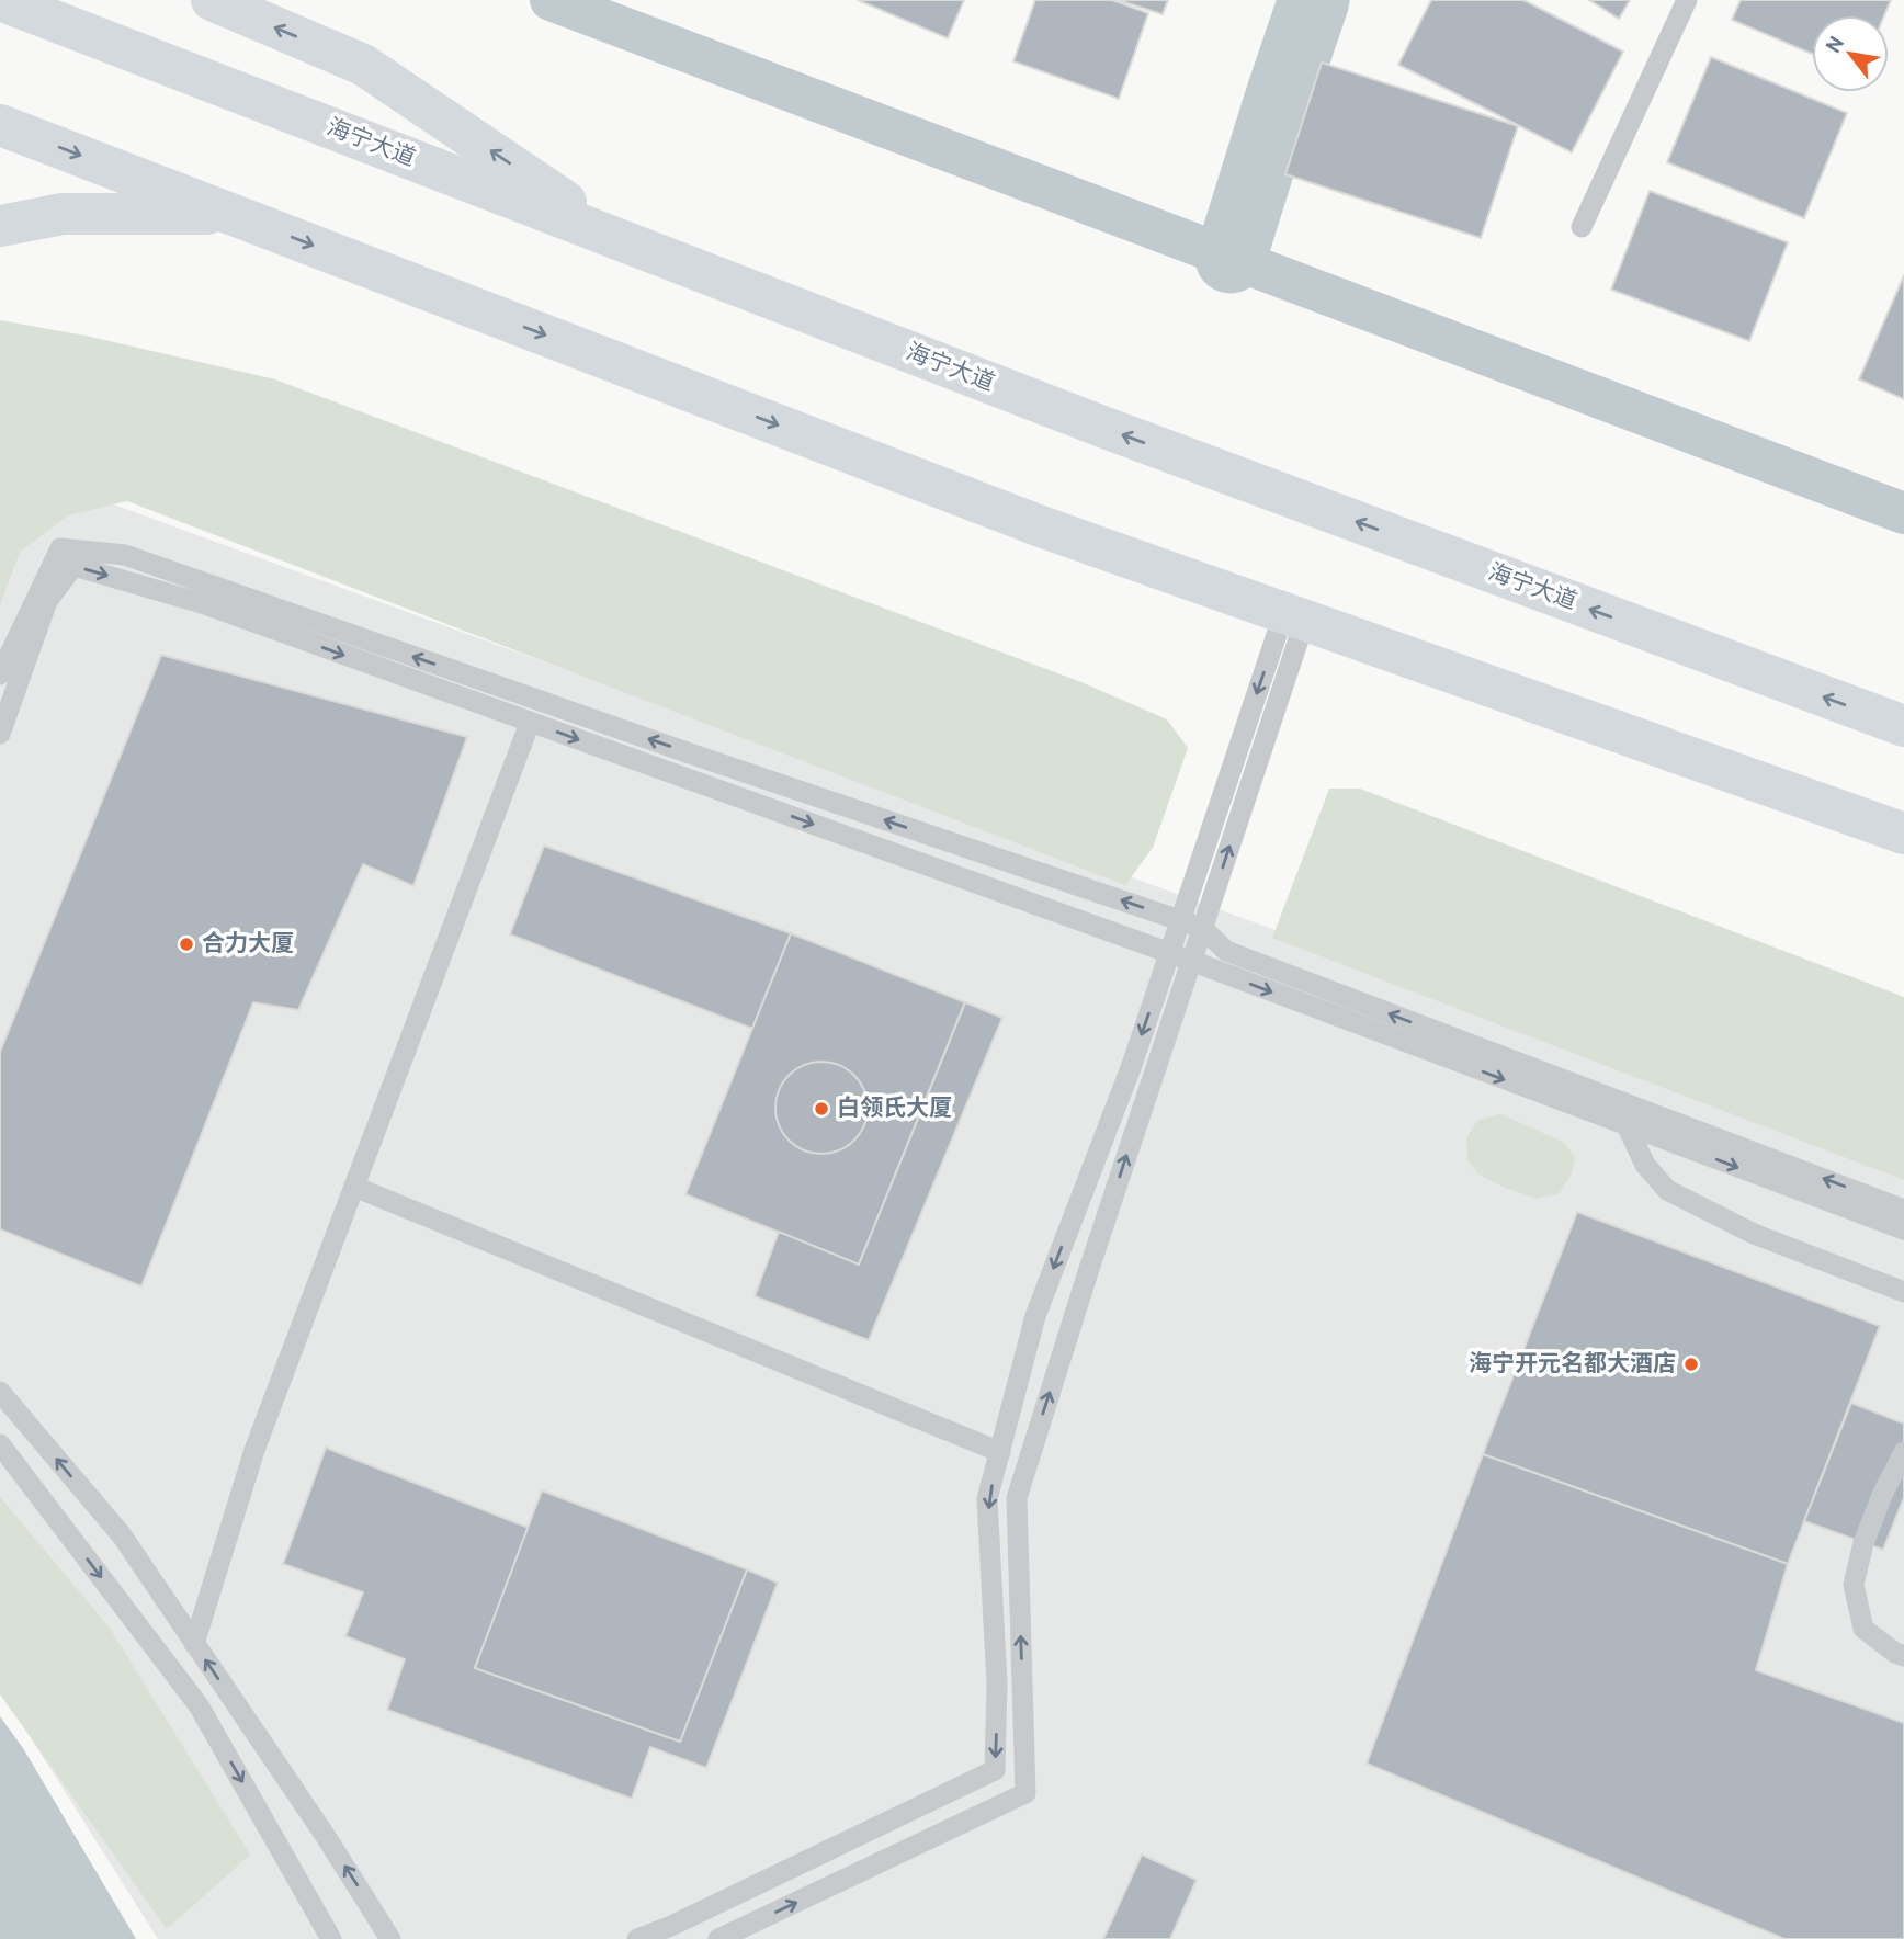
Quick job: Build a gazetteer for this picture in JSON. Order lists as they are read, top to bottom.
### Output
{
  "streets": {
    "highway": ["海宁大道"]
  },
  "places": ["合力大厦", "白领氏大厦", "海宁开元名都大酒店"],
  "north": "top left"
}
